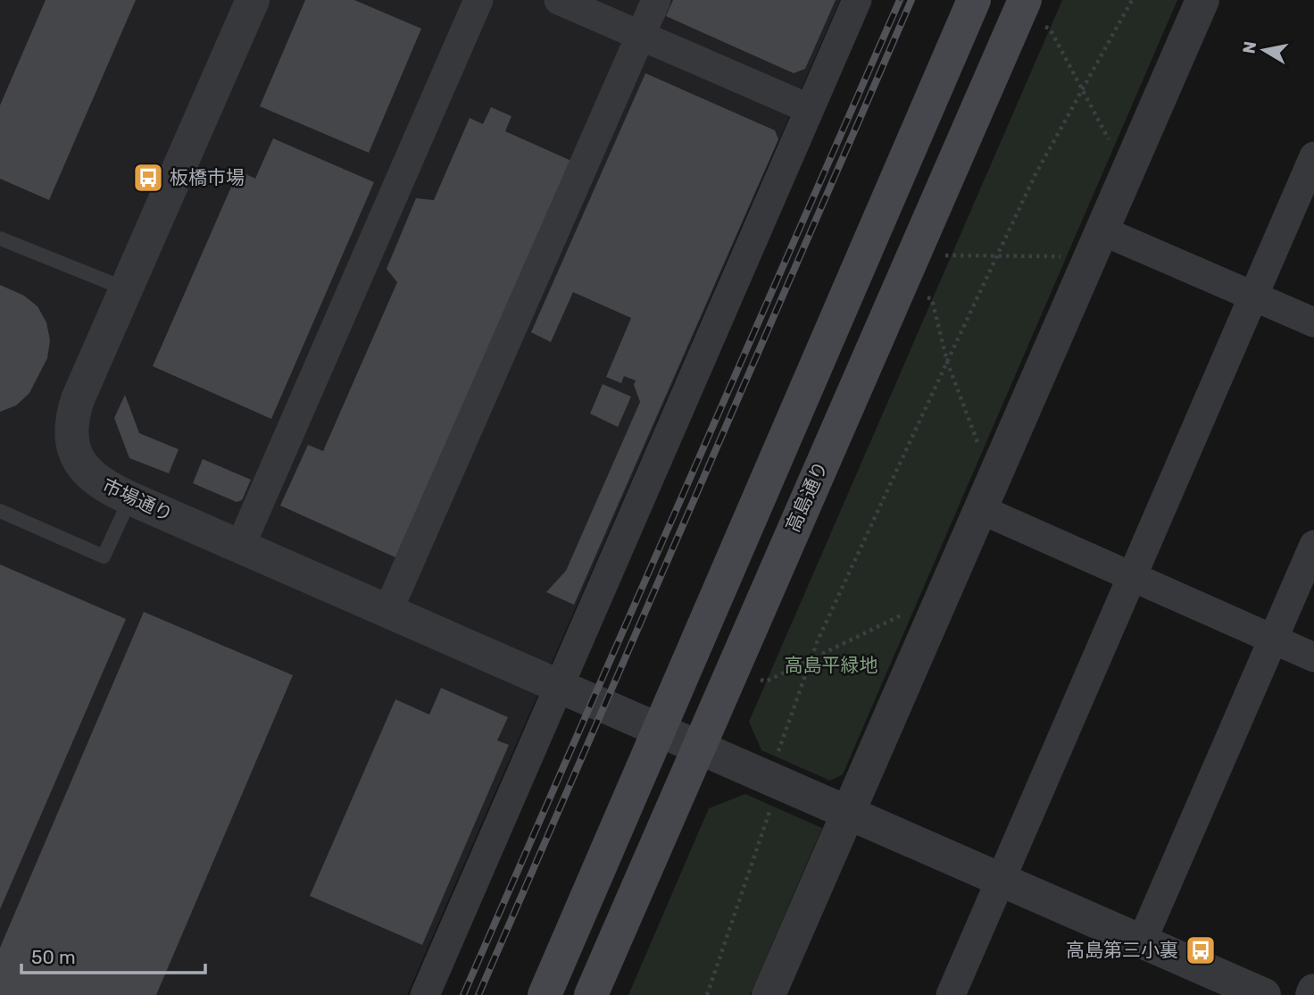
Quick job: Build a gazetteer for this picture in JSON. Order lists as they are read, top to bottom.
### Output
{
  "streets": {
    "main road": ["高島通り"],
    "street": ["市場通り"]
  },
  "crossings": [
    ["高島通り", "市場通り"]
  ],
  "parks": ["高島平緑地"],
  "places": {
    "bus stop": ["板橋市場", "高島第三小裏"]
  },
  "scale_bar": "50 m",
  "north": "left"
}
